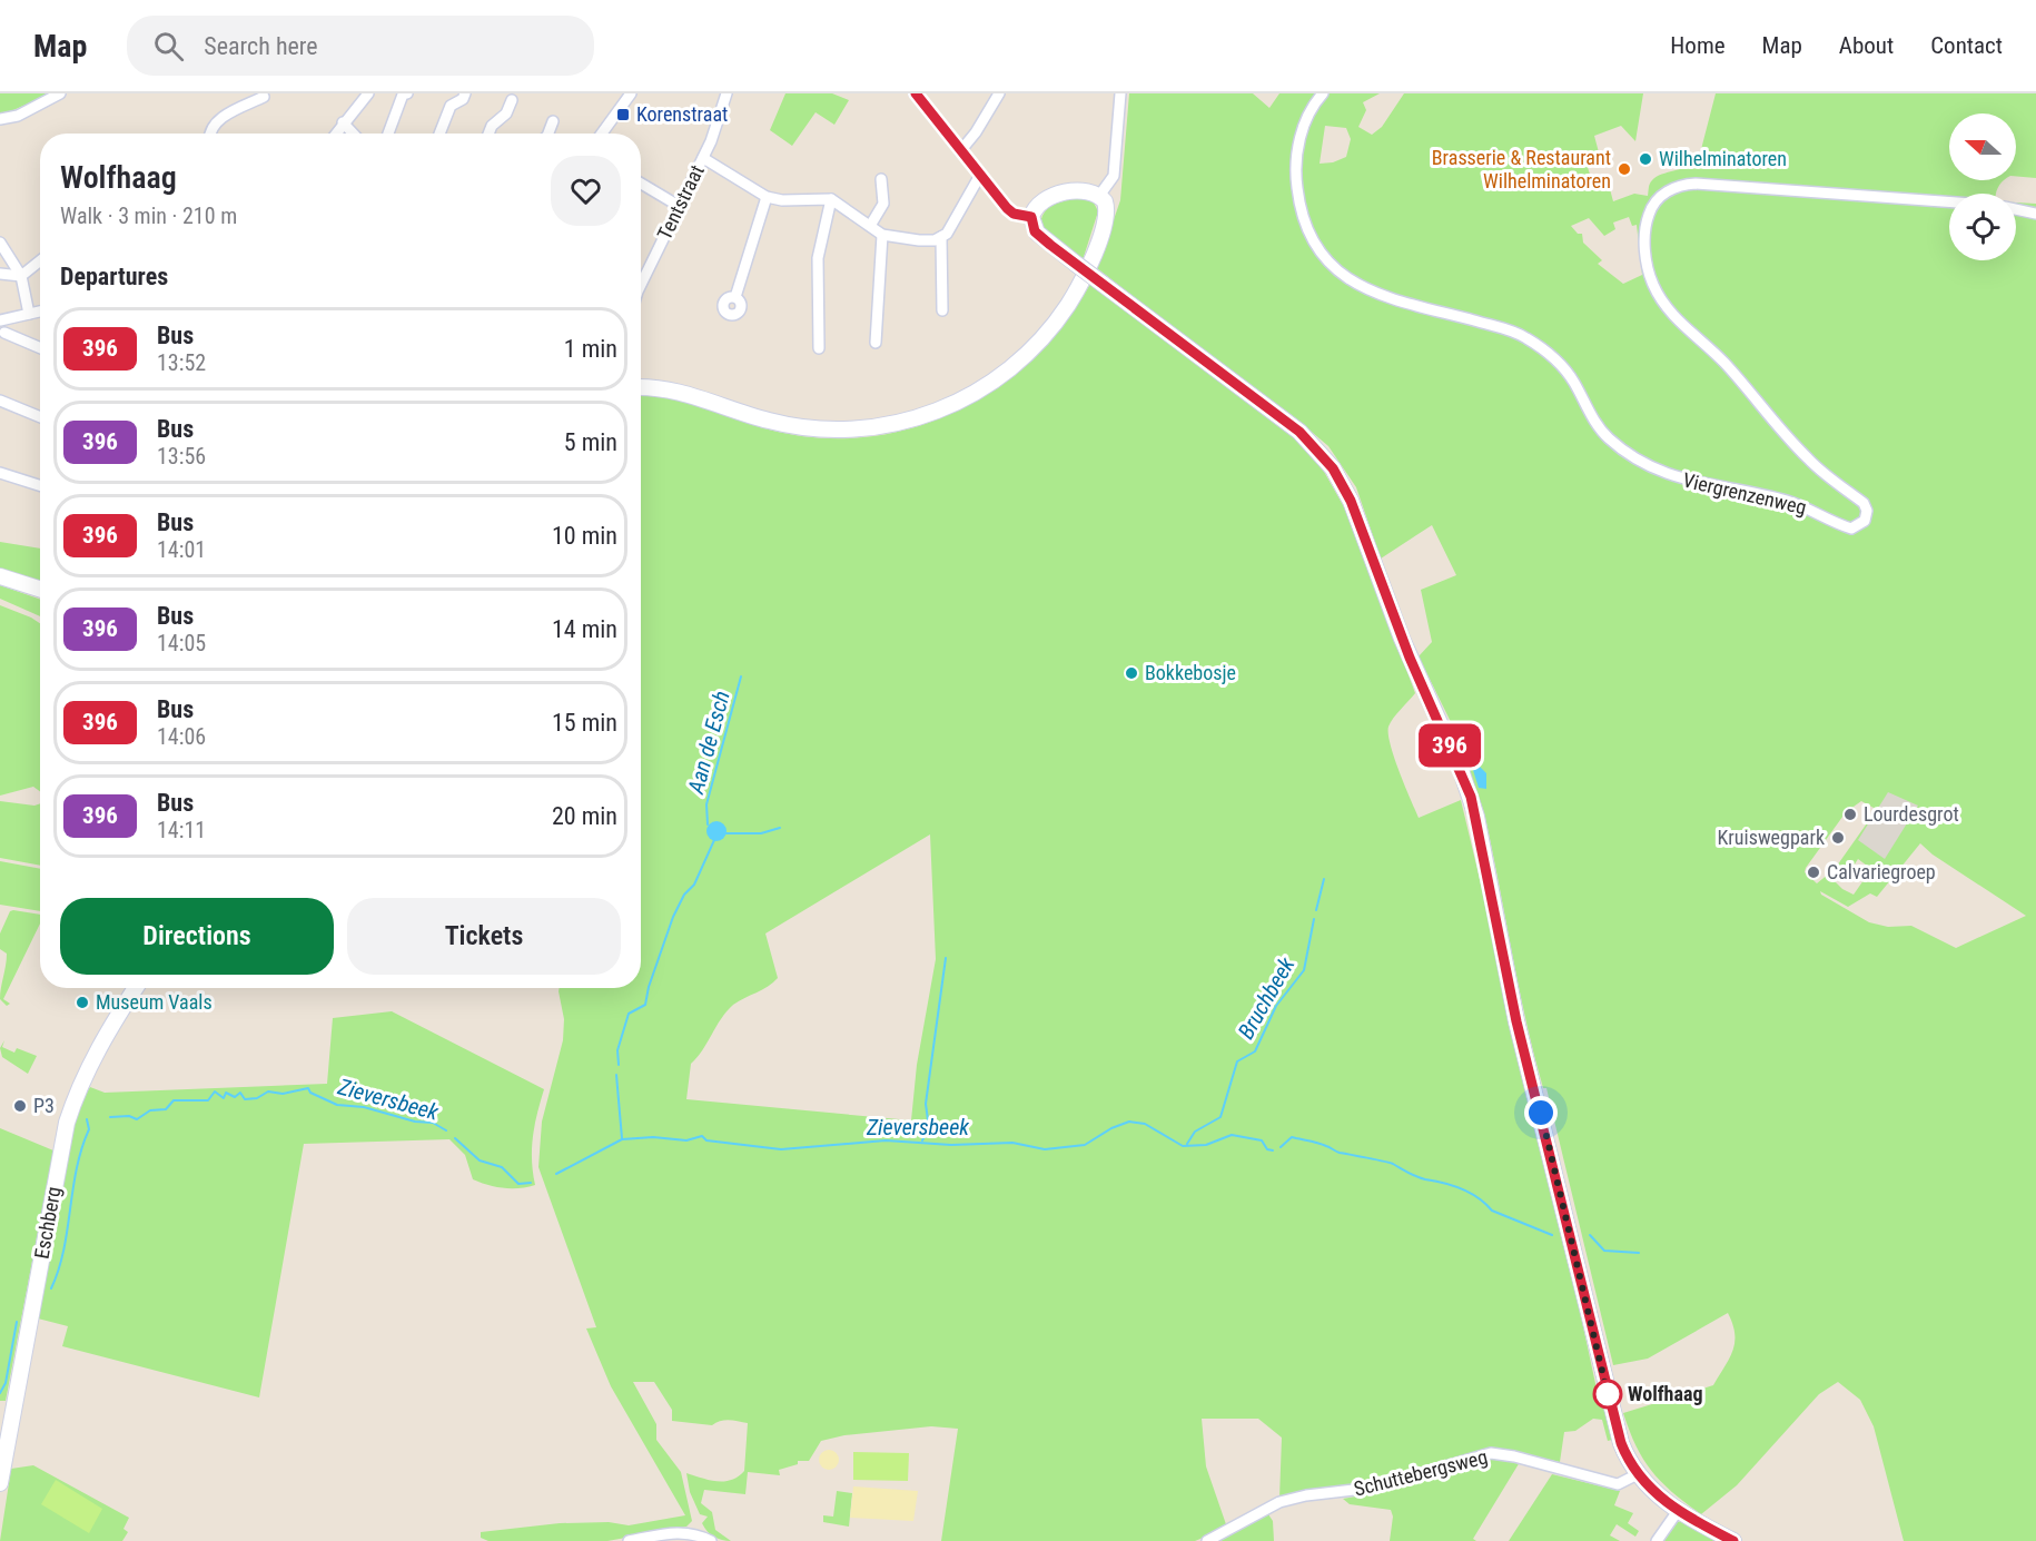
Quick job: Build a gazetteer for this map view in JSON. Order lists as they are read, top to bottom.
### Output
{
  "streets": {
    "main road": ["Eschberg"],
    "street": ["Tentstraat", "Viergrenzenweg", "Schuttebergsweg"]
  },
  "water": ["Aan de Esch", "Bruchbeek", "Zieversbeek"],
  "places": {
    "transit": ["Korenstraat"],
    "other": [
      "Wilhelminatoren",
      "Brasserie & Restaurant Wilhelminatoren",
      "Bokkebosje",
      "Lourdesgrot",
      "Kruiswegpark",
      "Calvariegroep",
      "Museum Vaals",
      "P3",
      "Wolfhaag"
    ]
  },
  "lines": ["bus line 396"],
  "north": "left",
  "page": {
    "header": "Map",
    "search": "Search here",
    "nav": [
      "Home",
      "Map",
      "About",
      "Contact"
    ],
    "on_map": "396",
    "heading": [
      ["Wolfhaag", "Walk · 3 min · 210 m"],
      "Departures"
    ],
    "list": [
      {
        "mark": "396",
        "name": "Bus",
        "note": "13:52",
        "value": "1 min"
      },
      {
        "mark": "396",
        "name": "Bus",
        "note": "13:56",
        "value": "5 min"
      },
      {
        "mark": "396",
        "name": "Bus",
        "note": "14:01",
        "value": "10 min"
      },
      {
        "mark": "396",
        "name": "Bus",
        "note": "14:05",
        "value": "14 min"
      },
      {
        "mark": "396",
        "name": "Bus",
        "note": "14:06",
        "value": "15 min"
      },
      {
        "mark": "396",
        "name": "Bus",
        "note": "14:11",
        "value": "20 min"
      }
    ],
    "buttons": ["Directions", "Tickets"]
  }
}
